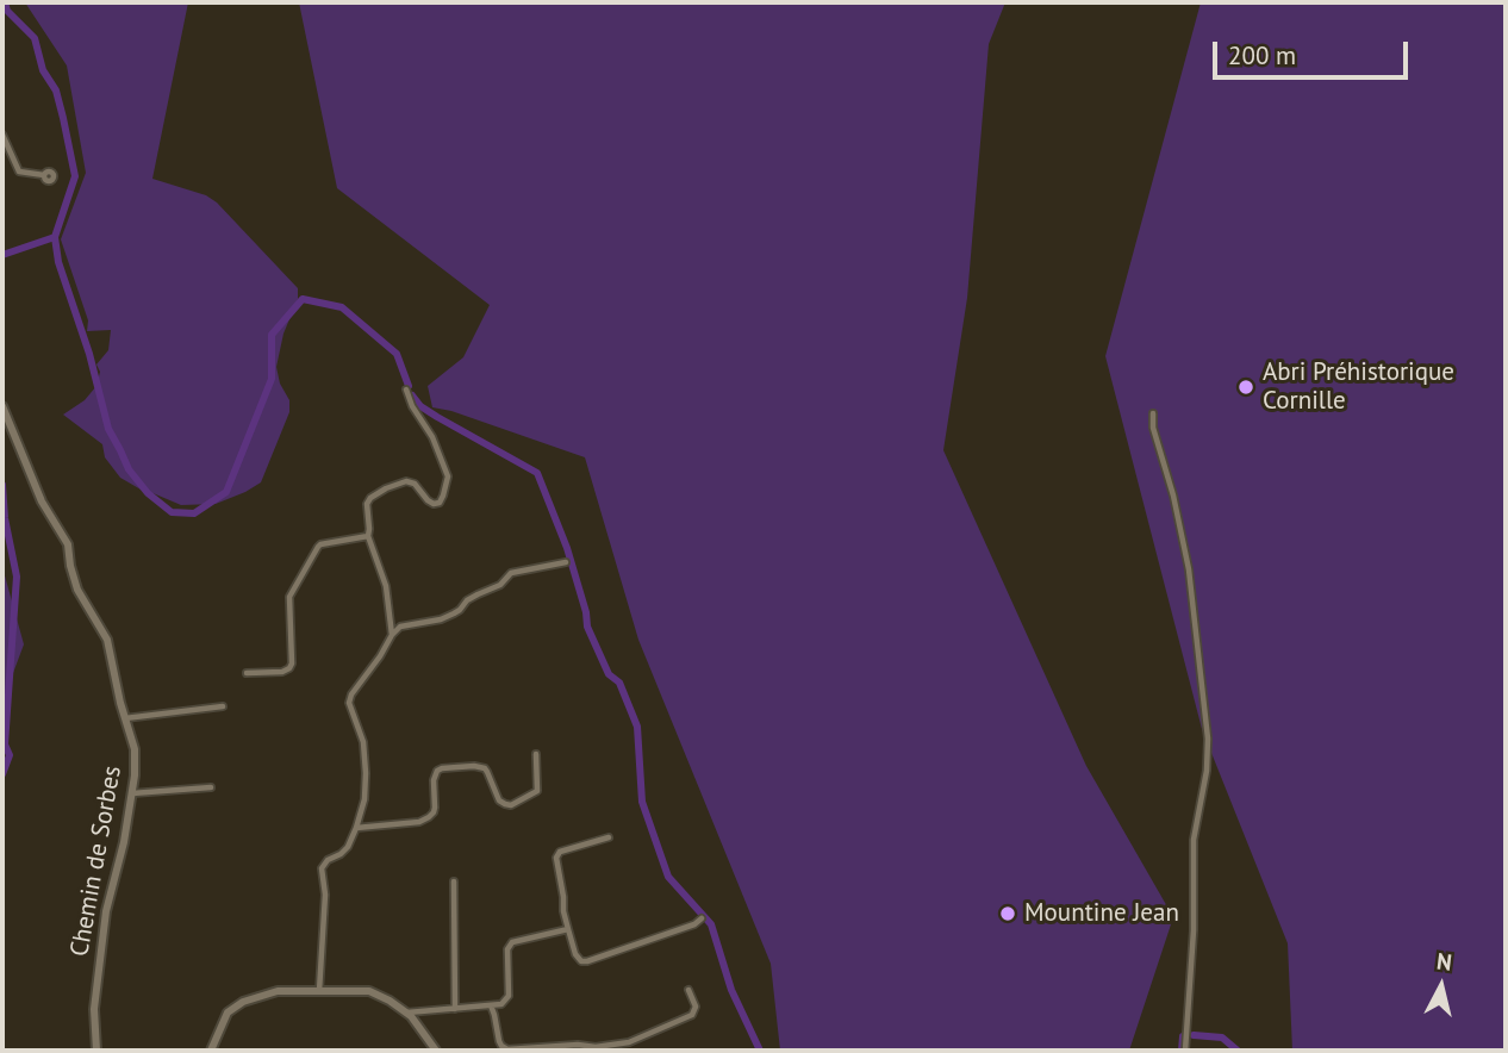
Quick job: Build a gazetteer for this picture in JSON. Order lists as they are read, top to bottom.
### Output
{
  "streets": {
    "street": ["Chemin de Sorbes"]
  },
  "places": ["Abri Préhistorique Cornille", "Mountine Jean"],
  "scale_bar": "200 m",
  "north": "top"
}
